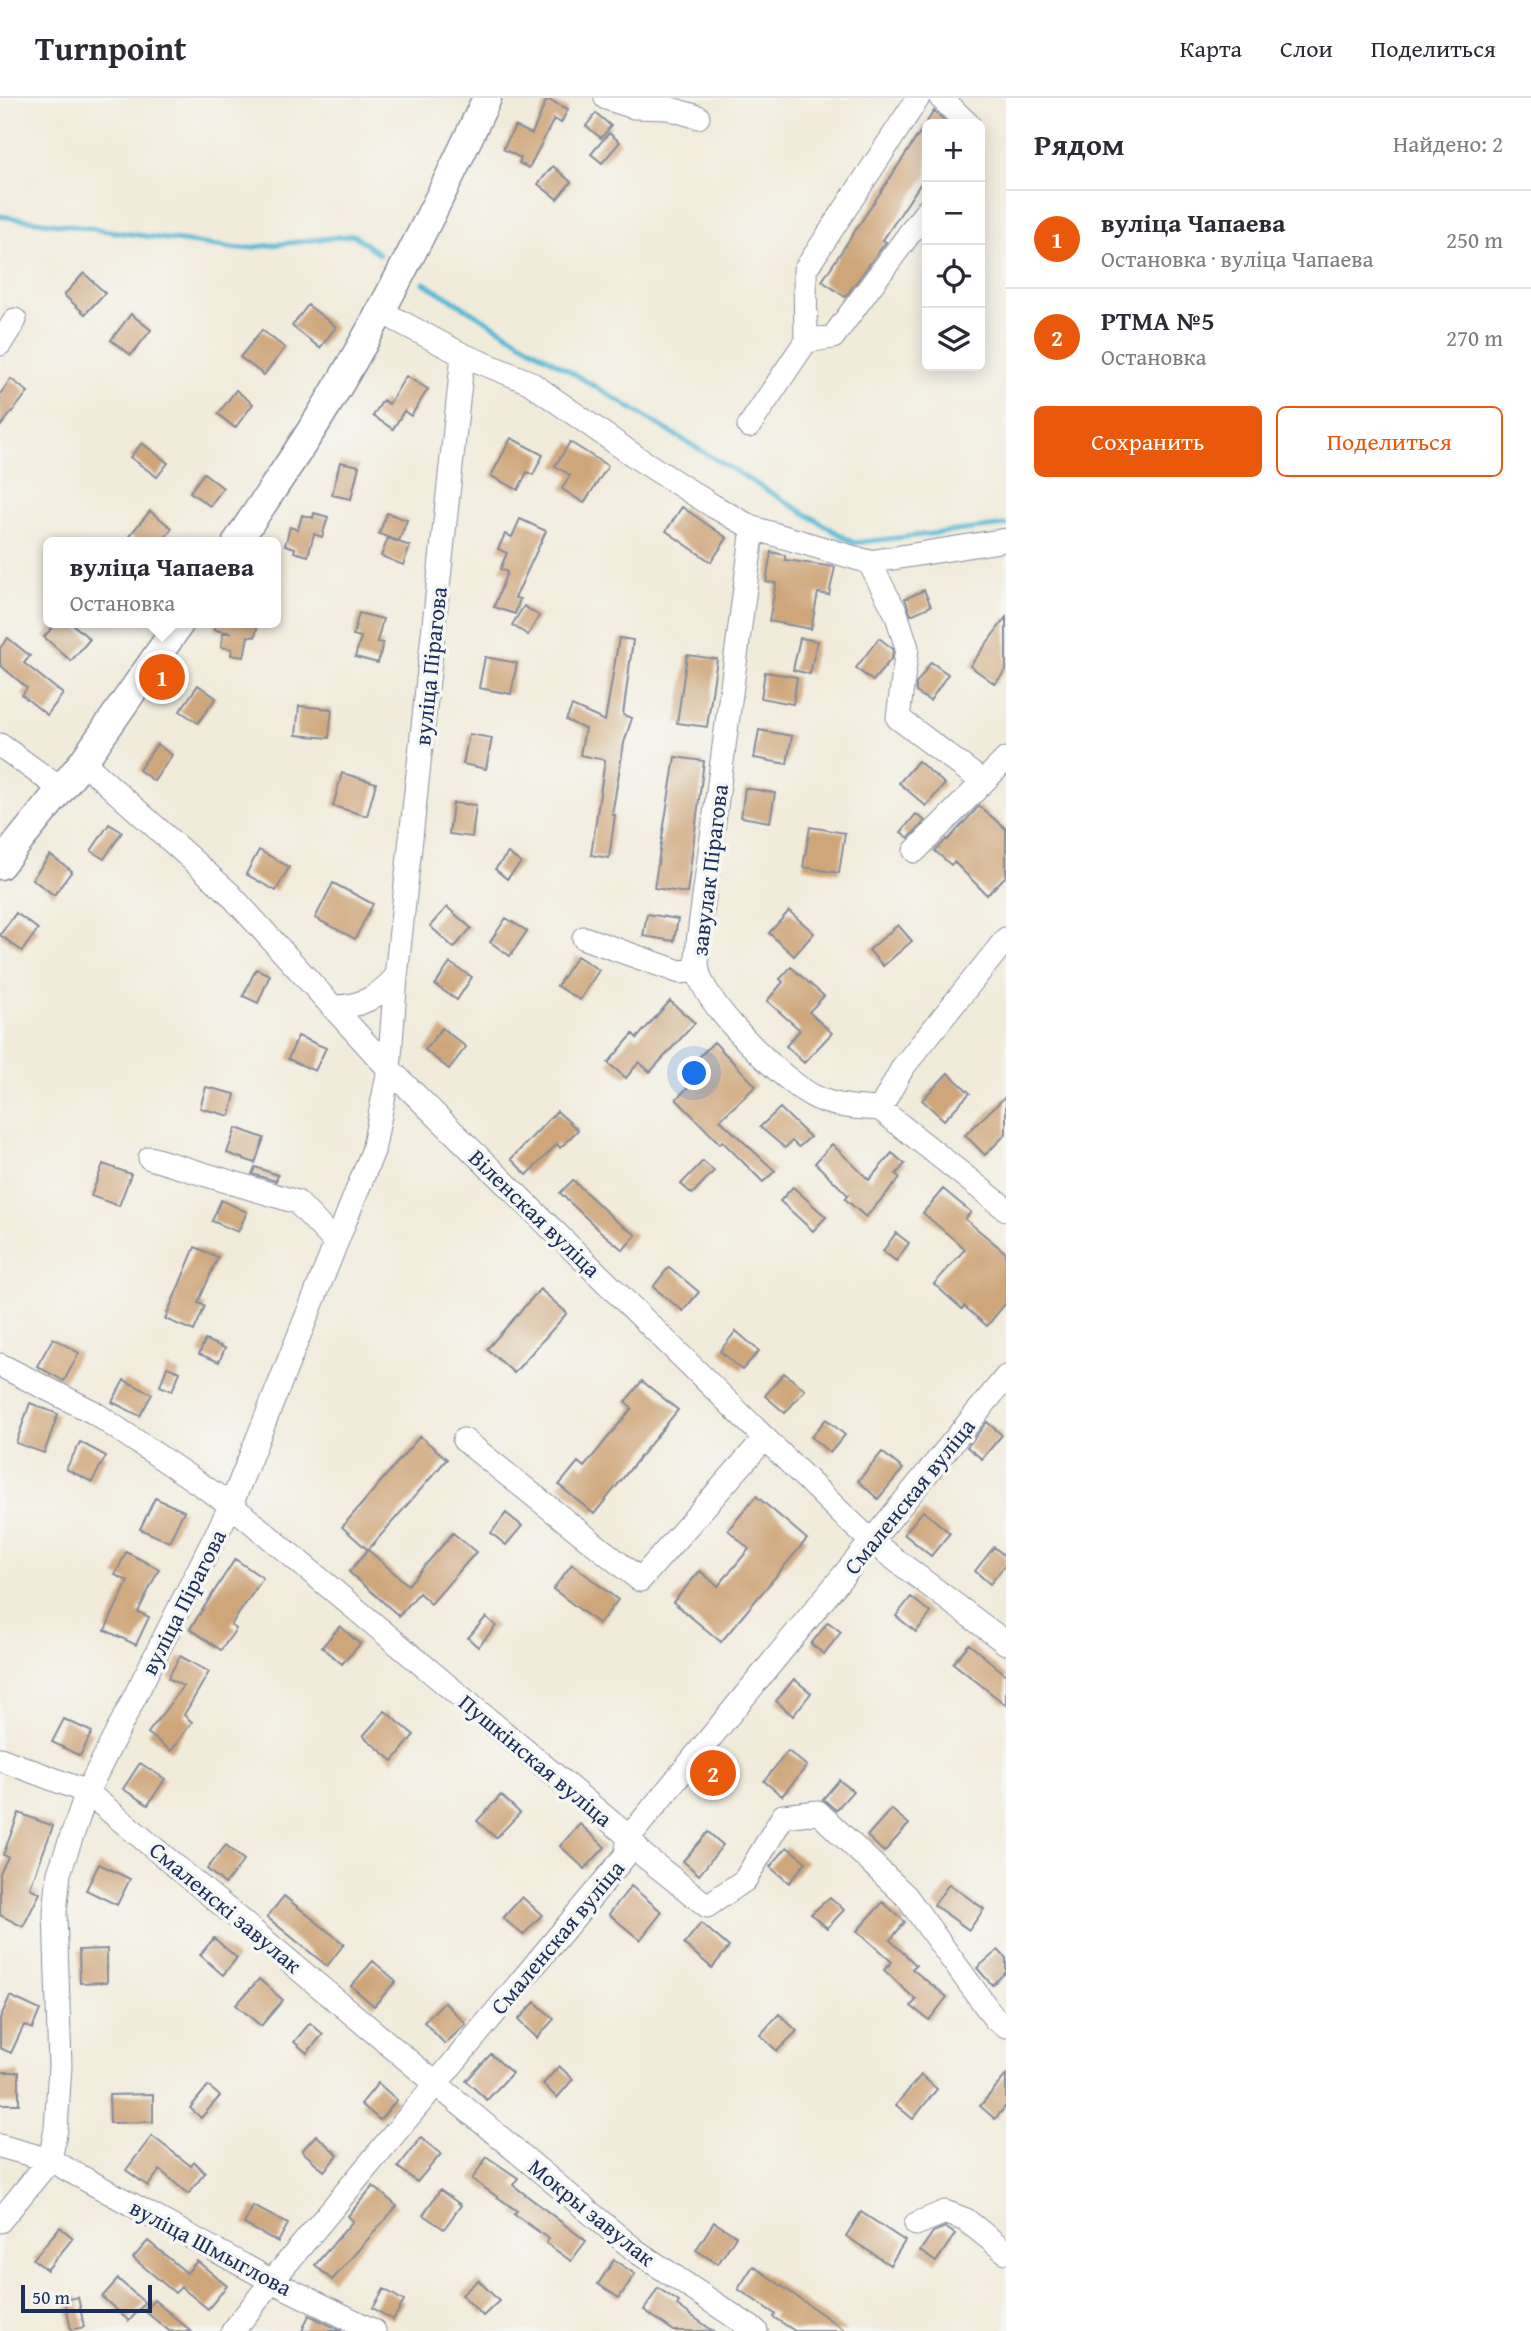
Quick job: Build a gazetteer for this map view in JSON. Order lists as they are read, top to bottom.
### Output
{
  "streets": {
    "street": [
      "вуліца Пірагова",
      "завулак Пірагова",
      "Віленская вуліца",
      "Смаленская вуліца",
      "Пушкінская вуліца",
      "Смаленскі завулак",
      "Мокры завулак",
      "вуліца Шмыглова"
    ]
  },
  "crossings": [
    ["вуліца Пірагова", "Віленская вуліца"],
    ["вуліца Пірагова", "Пушкінская вуліца"],
    ["вуліца Пірагова", "Смаленскі завулак"],
    ["вуліца Пірагова", "вуліца Шмыглова"],
    ["Віленская вуліца", "Смаленская вуліца"],
    ["Смаленская вуліца", "Пушкінская вуліца"],
    ["Смаленская вуліца", "Смаленскі завулак"],
    ["Смаленская вуліца", "Мокры завулак"],
    ["Смаленская вуліца", "вуліца Шмыглова"],
    ["Смаленскі завулак", "Мокры завулак"]
  ],
  "scale_bar": "50 m",
  "page": {
    "header": "Turnpoint",
    "nav": ["Карта", "Слои", "Поделиться"],
    "heading": ["Рядом", "Найдено: 2"],
    "map_buttons": ["+", "−"],
    "list": [
      {
        "mark": "1",
        "name": "вуліца Чапаева",
        "note": "Остановка · вуліца Чапаева",
        "value": "250 m"
      },
      {
        "mark": "2",
        "name": "РТМА №5",
        "note": "Остановка",
        "value": "270 m"
      }
    ],
    "buttons": ["Сохранить", "Поделиться"],
    "popup": ["вуліца Чапаева", "Остановка"],
    "pins": ["1", "2"],
    "scale": "50 m"
  }
}
